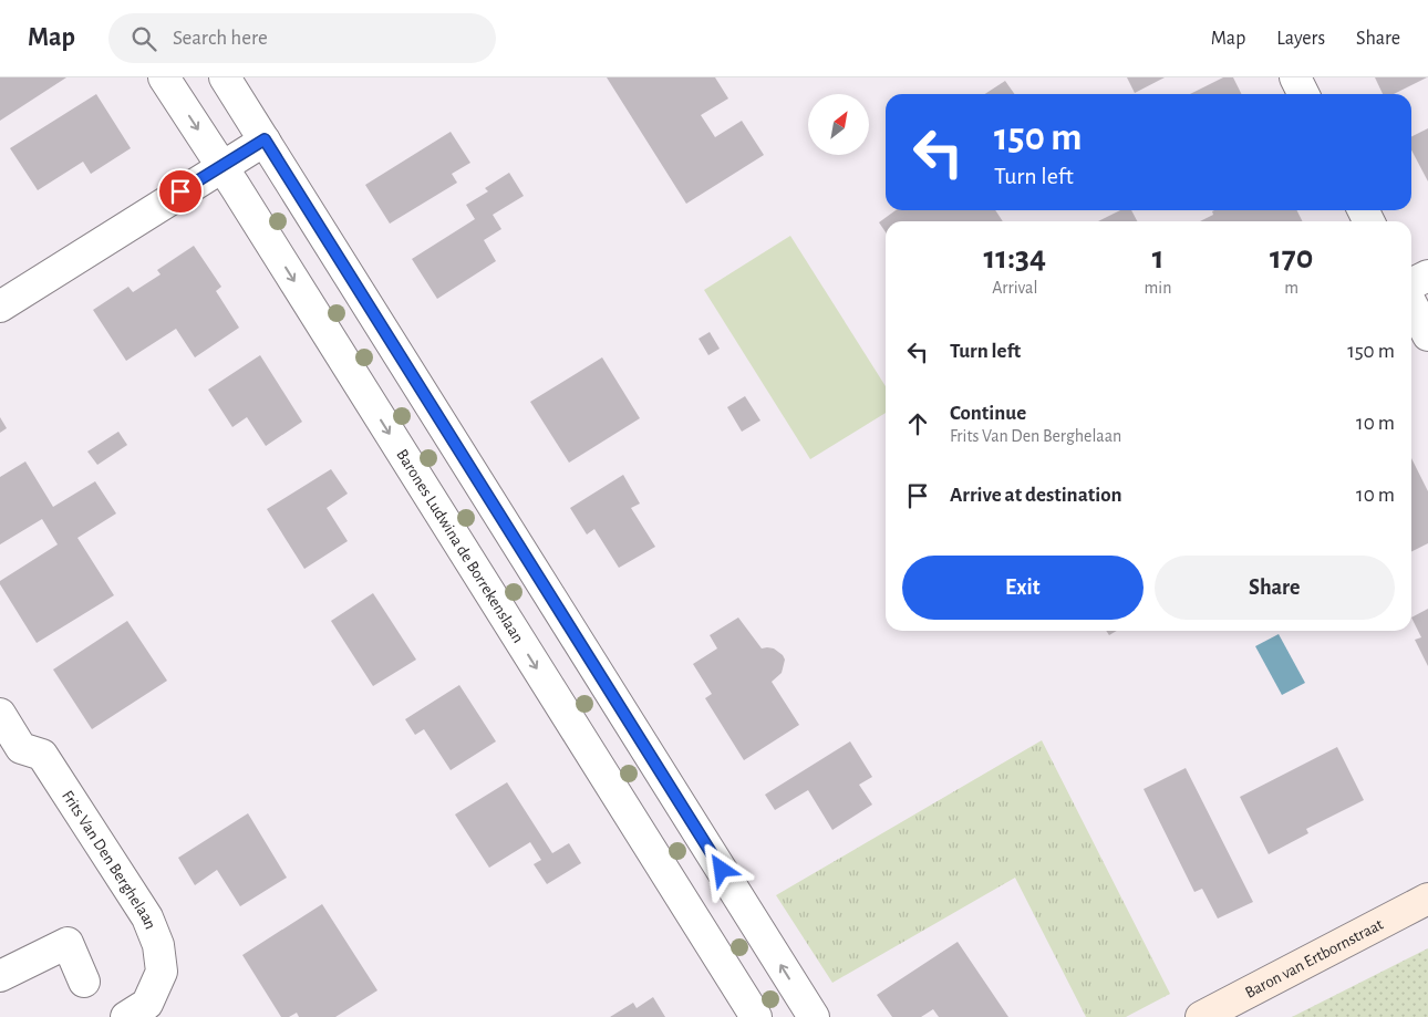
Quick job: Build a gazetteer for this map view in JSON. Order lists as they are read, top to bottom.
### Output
{
  "streets": {
    "street": ["Barones Ludwina de Borrekenslaan", "Frits Van Den Berghelaan", "Baron van Ertbornstraat"]
  },
  "north": "top right",
  "page": {
    "header": "Map",
    "search": "Search here",
    "nav": ["Map", "Layers", "Share"],
    "turn": ["150 m", "Turn left"],
    "eta": [
      "11:34",
      "Arrival",
      "1",
      "min",
      "170",
      "m"
    ],
    "list": [
      {
        "name": "Turn left",
        "value": "150 m"
      },
      {
        "name": "Continue",
        "note": "Frits Van Den Berghelaan",
        "value": "10 m"
      },
      {
        "name": "Arrive at destination",
        "value": "10 m"
      }
    ],
    "buttons": ["Exit", "Share"]
  }
}
